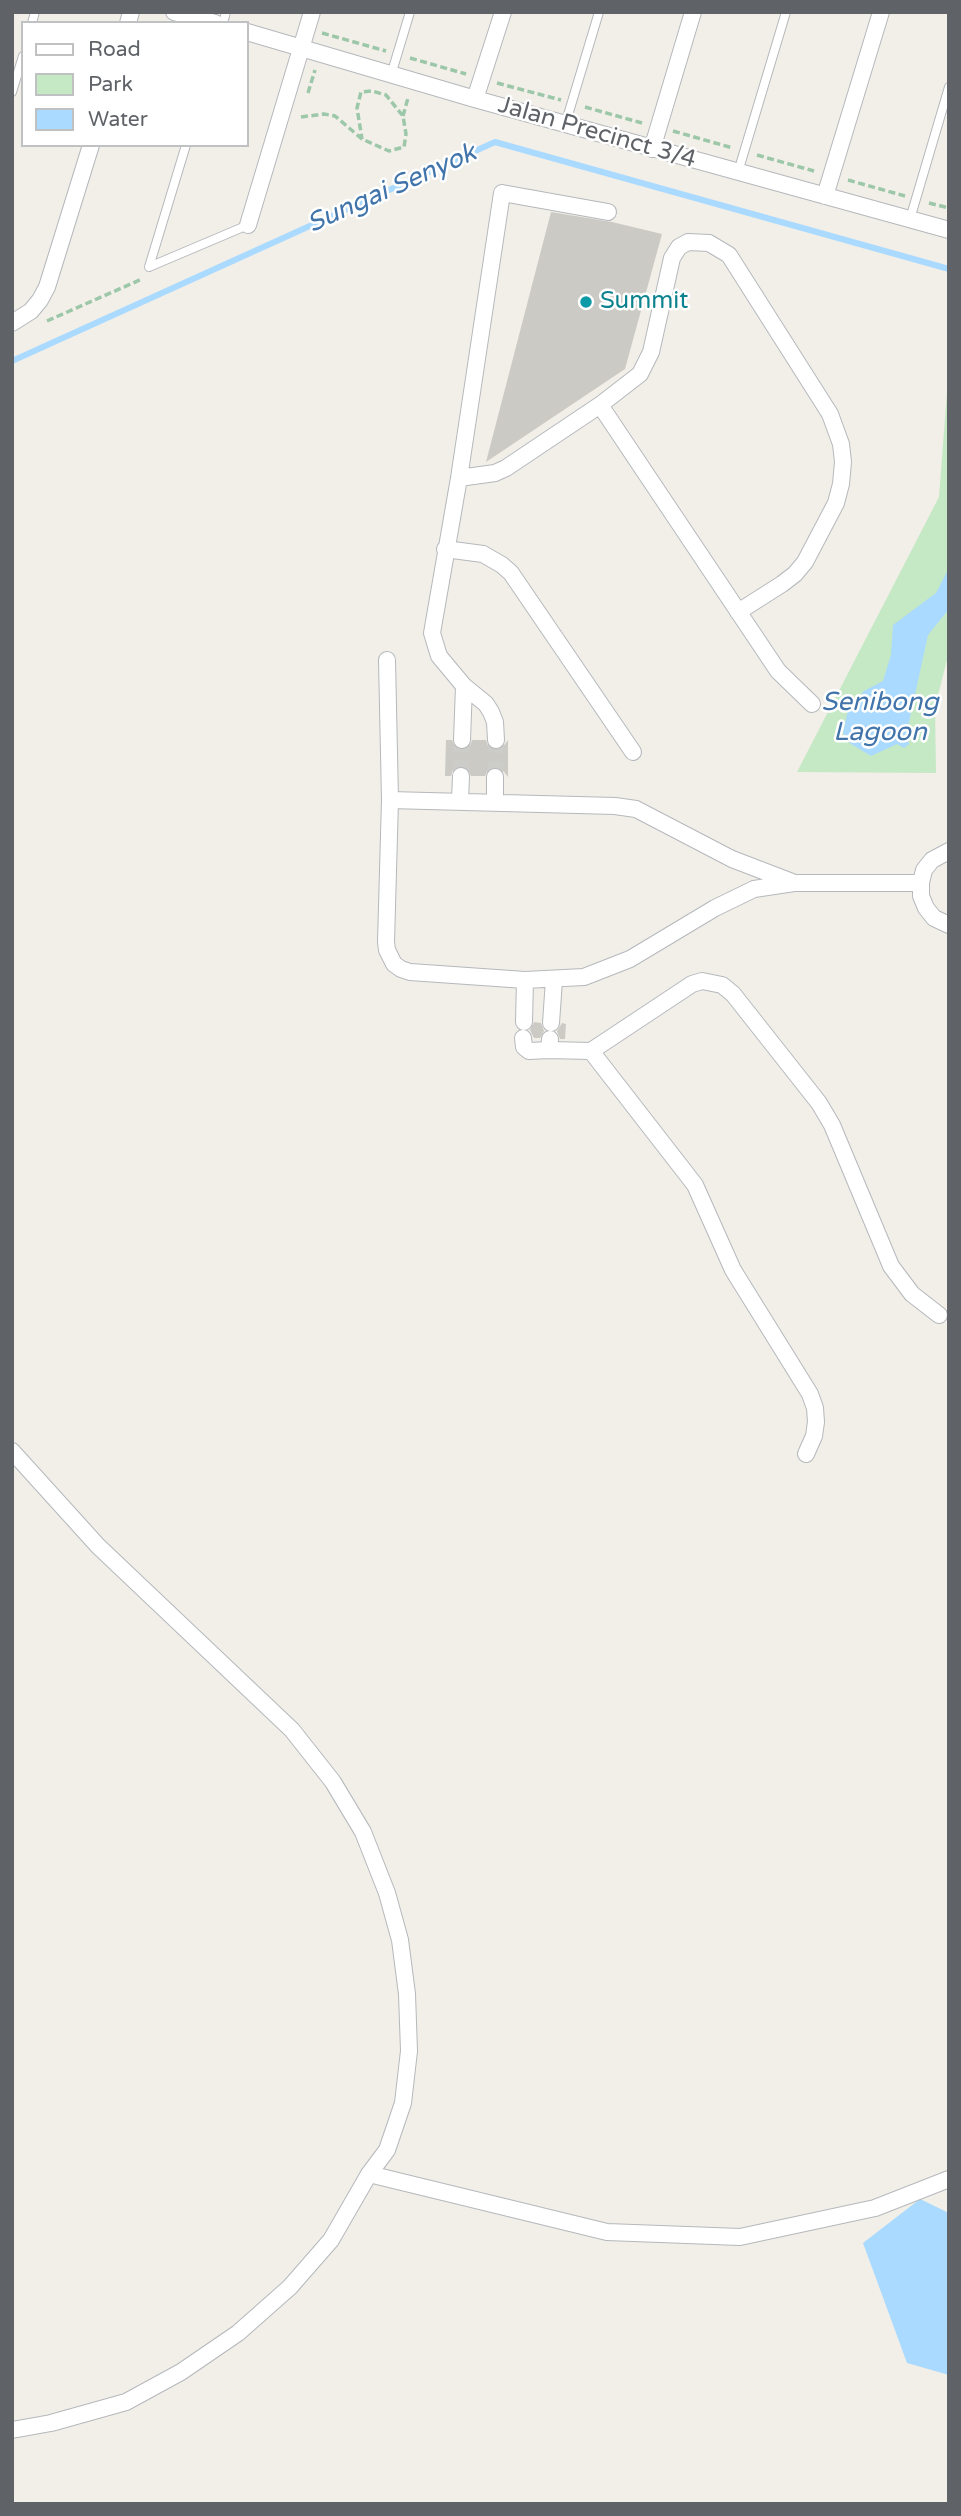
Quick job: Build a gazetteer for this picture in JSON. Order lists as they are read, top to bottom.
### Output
{
  "streets": {
    "street": ["Jalan Precinct 3/4"]
  },
  "water": ["Sungai Senyok", "Senibong Lagoon"],
  "places": ["Summit"],
  "legend": ["Road", "Park", "Water"]
}
